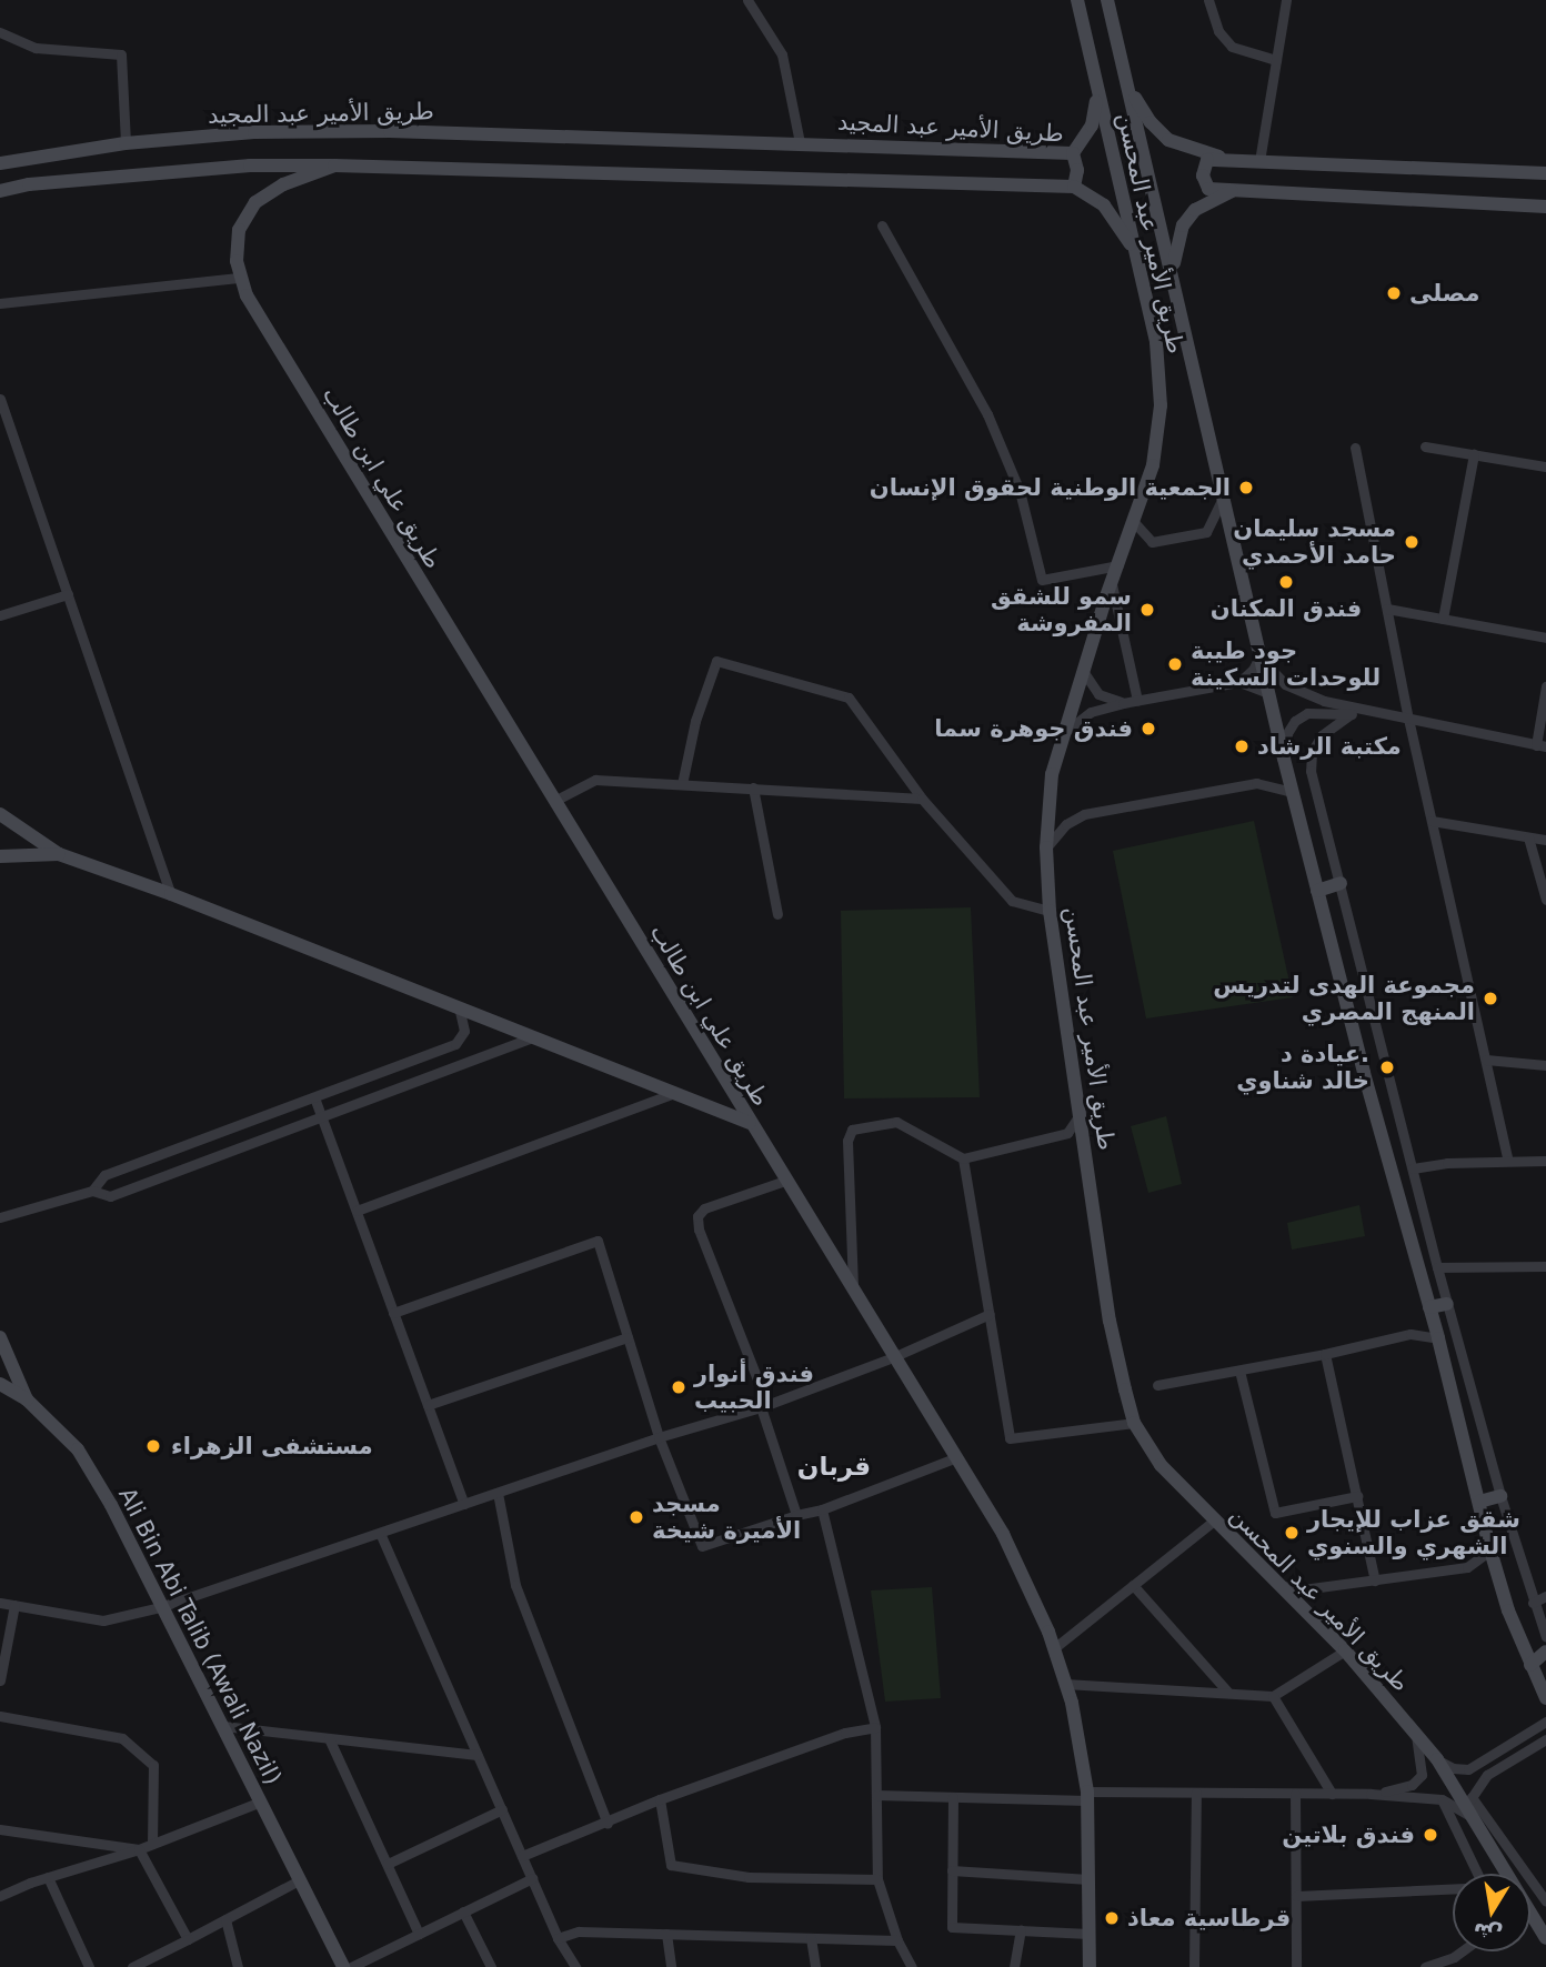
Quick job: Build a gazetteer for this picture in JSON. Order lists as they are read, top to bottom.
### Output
{
  "streets": {
    "main road": [
      "طريق الأمير عبد المجيد",
      "طريق الأمير عبد المحسن",
      "طريق علي ابن طالب",
      "Ali Bin Abi Talib (Awali Nazil)"
    ]
  },
  "districts": ["قربان"],
  "places": [
    "مصلى",
    "الجمعية الوطنية لحقوق الإنسان",
    "مسجد سليمان حامد الأحمدي",
    "فندق المكنان",
    "سمو للشقق المفروشة",
    "جود طيبة للوحدات السكينة",
    "فندق جوهرة سما",
    "مكتبة الرشاد",
    "مجموعة الهدى لتدريس المنهج المصري",
    "عيادة د. خالد شناوي",
    "فندق أنوار الحبيب",
    "مستشفى الزهراء",
    "مسجد الأميرة شيخة",
    "شقق عزاب للإيجار الشهري والسنوي",
    "فندق بلاتين",
    "قرطاسية معاذ"
  ],
  "north": "bottom"
}
